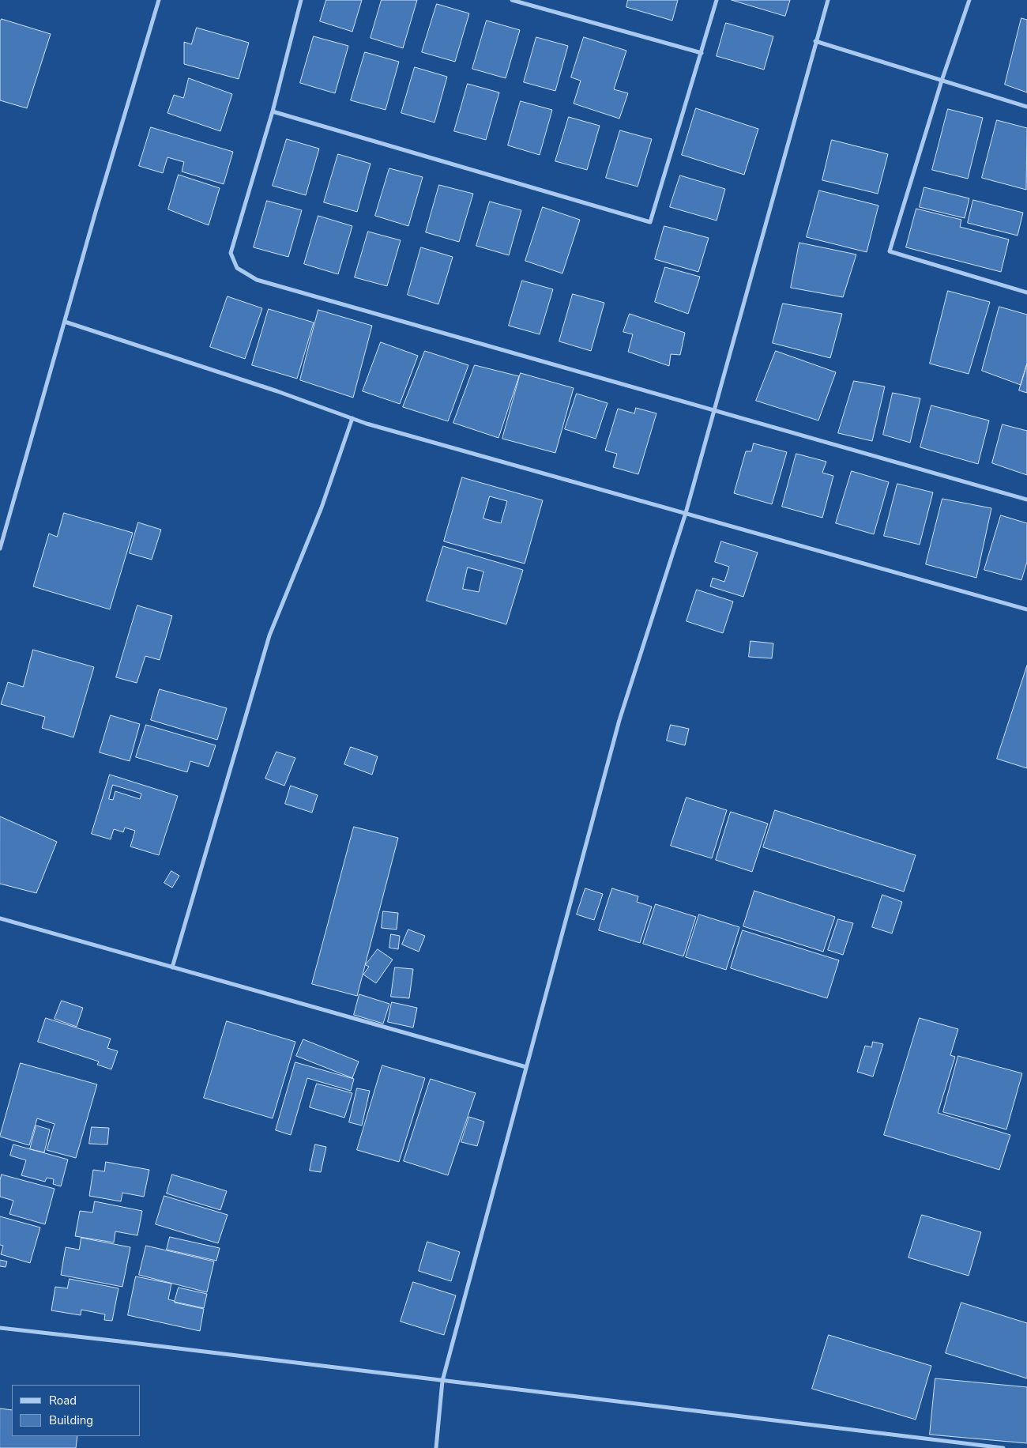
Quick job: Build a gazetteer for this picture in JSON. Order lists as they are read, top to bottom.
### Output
{
  "legend": ["Road", "Building"]
}
